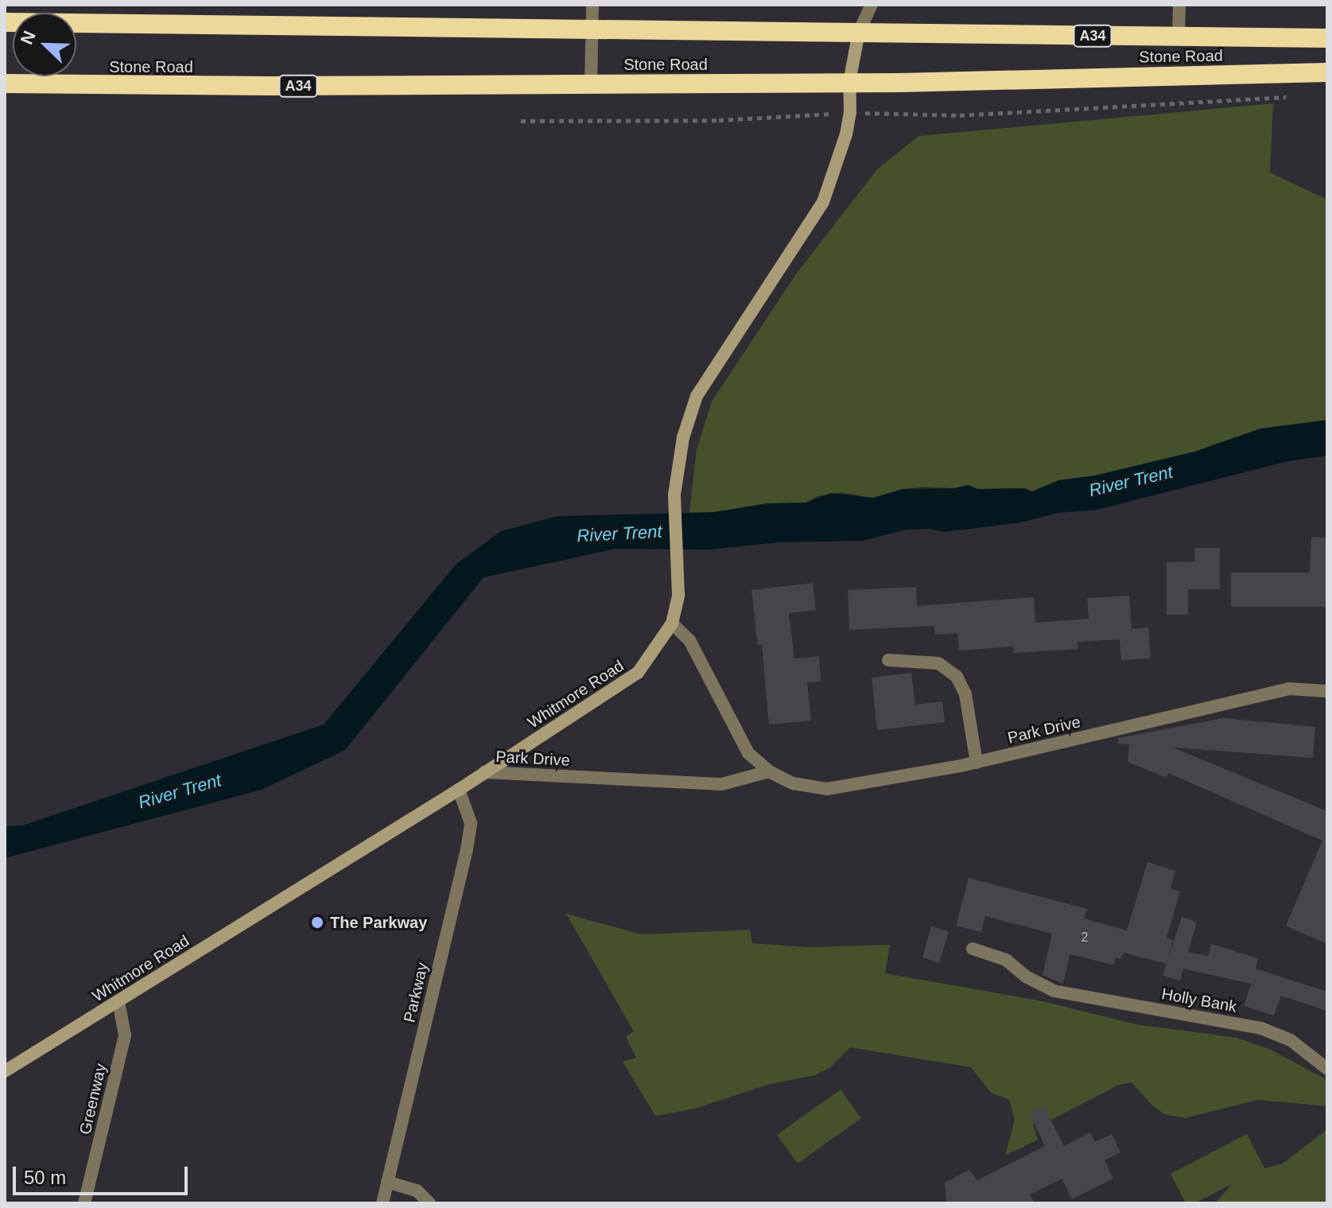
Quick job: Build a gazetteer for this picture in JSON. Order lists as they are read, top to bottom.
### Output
{
  "streets": {
    "highway": ["A34", "Stone Road"],
    "main road": ["Whitmore Road"],
    "street": [
      "Park Drive",
      "Parkway",
      "Holly Bank",
      "Greenway"
    ]
  },
  "crossings": [
    ["Stone Road", "Whitmore Road"],
    ["Whitmore Road", "Park Drive"],
    ["Whitmore Road", "Parkway"],
    ["Whitmore Road", "Greenway"]
  ],
  "water": ["River Trent"],
  "places": ["The Parkway"],
  "house_numbers": ["2"],
  "scale_bar": "50 m",
  "north": "top left"
}
